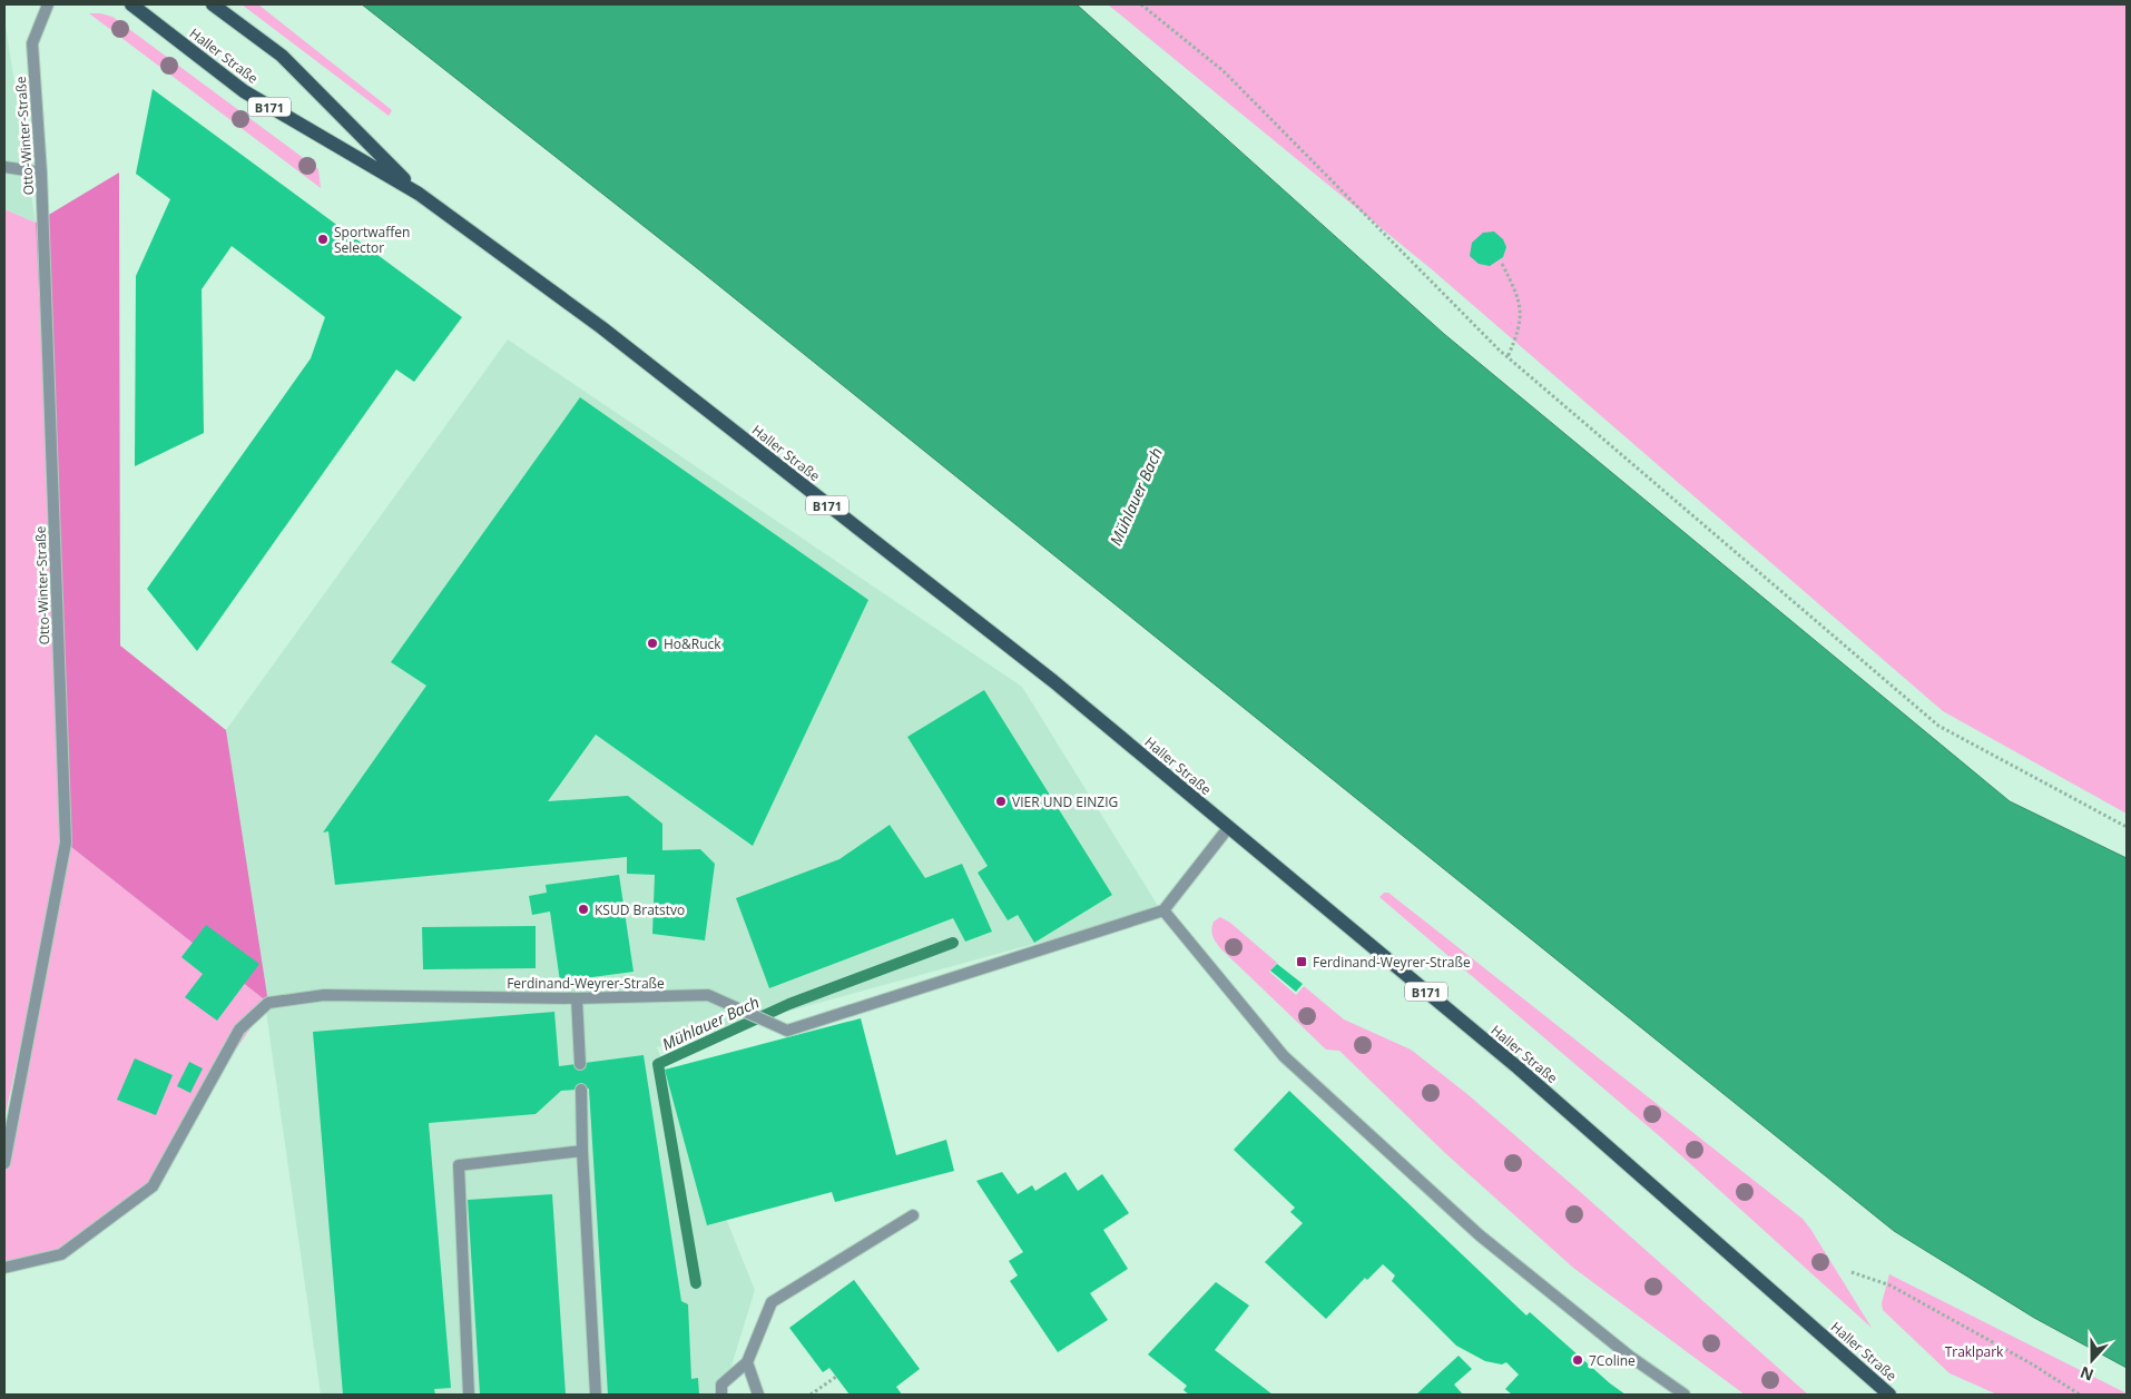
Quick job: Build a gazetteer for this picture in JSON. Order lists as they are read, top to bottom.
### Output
{
  "streets": {
    "main road": ["Haller Straße", "B171"],
    "street": ["Otto-Winter-Straße", "Ferdinand-Weyrer-Straße"]
  },
  "water": ["Mühlauer Bach"],
  "parks": ["Traklpark"],
  "places": {
    "other": [
      "Sportwaffen Selector",
      "Ho&Ruck",
      "VIER UND EINZIG",
      "KSUD Bratstvo",
      "7Coline"
    ],
    "transit": ["Ferdinand-Weyrer-Straße"]
  },
  "north": "bottom"
}
